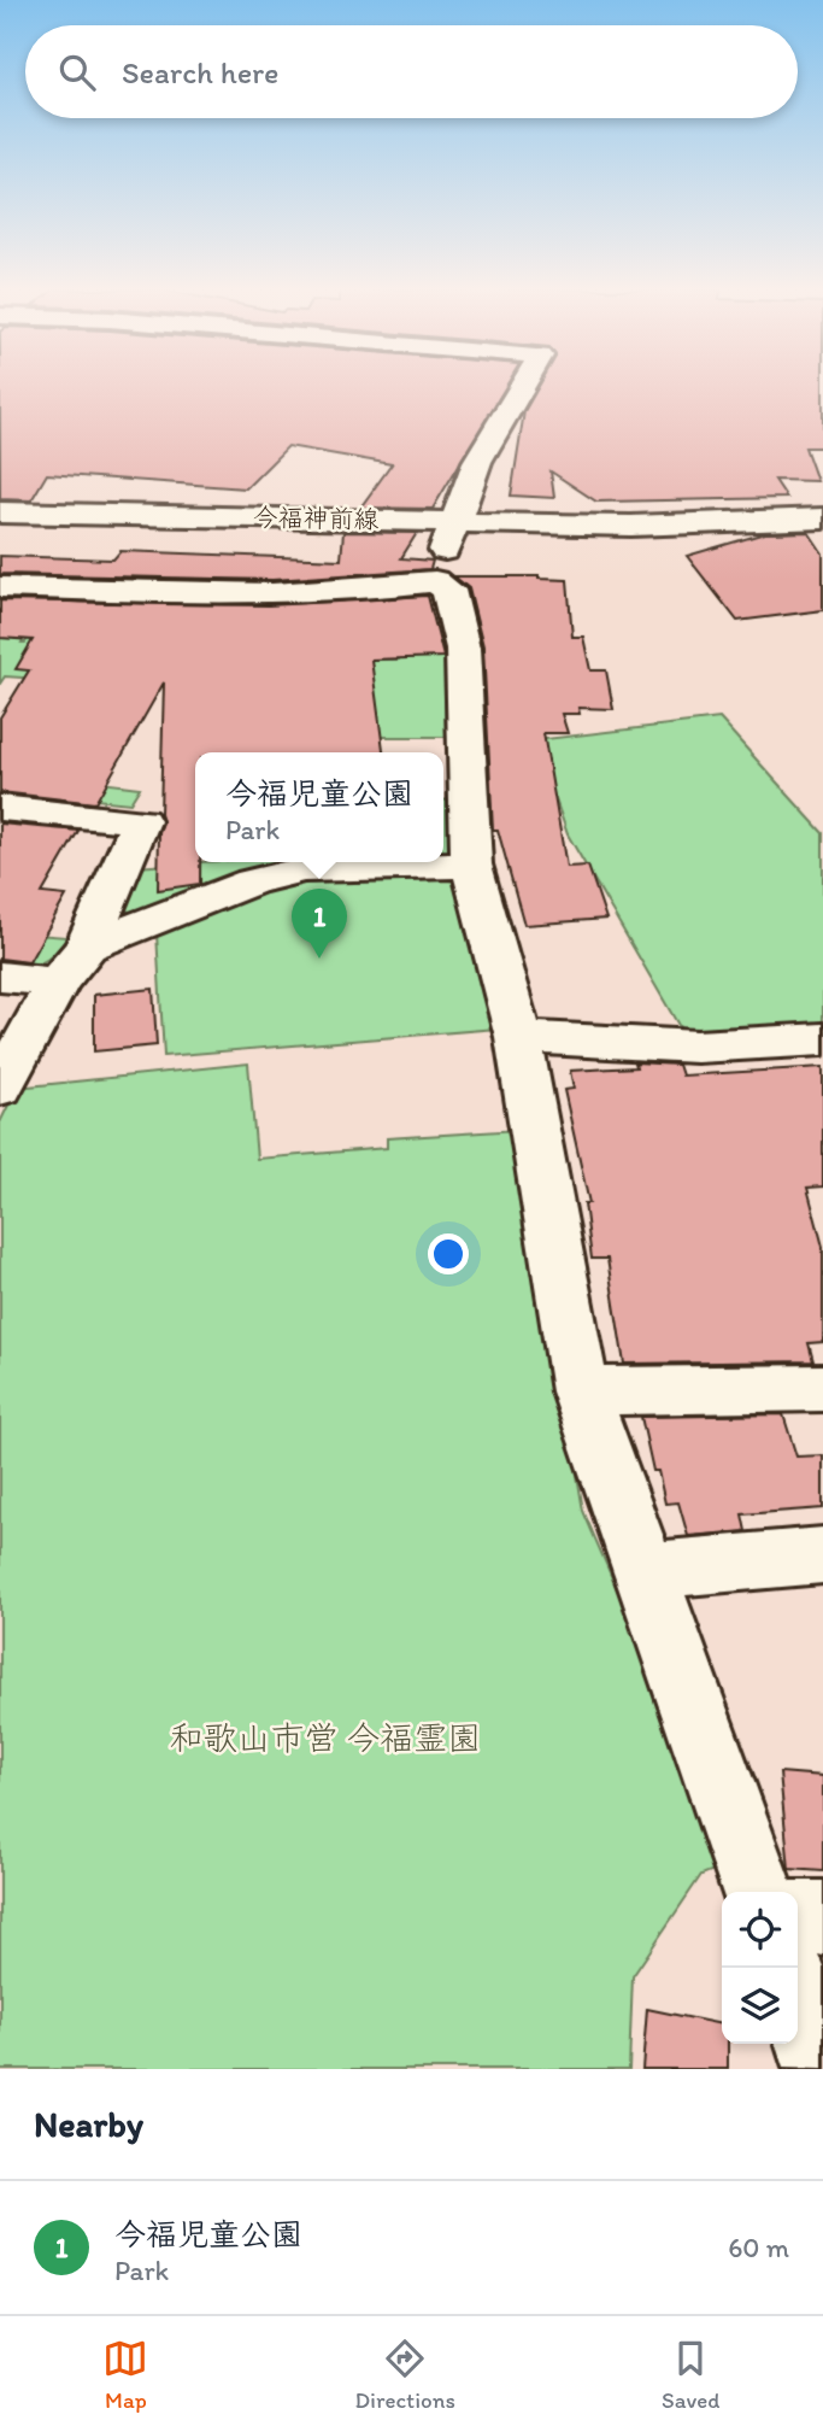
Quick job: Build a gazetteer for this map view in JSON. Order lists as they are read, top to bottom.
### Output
{
  "streets": {
    "street": ["今福神前線"]
  },
  "parks": ["和歌山市営 今福霊園"],
  "page": {
    "search": "Search here",
    "popup": ["今福児童公園", "Park"],
    "pins": "1",
    "heading": "Nearby",
    "list": [
      {
        "mark": "1",
        "name": "今福児童公園",
        "note": "Park",
        "value": "60 m"
      }
    ],
    "nav": ["Map", "Directions", "Saved"]
  }
}
